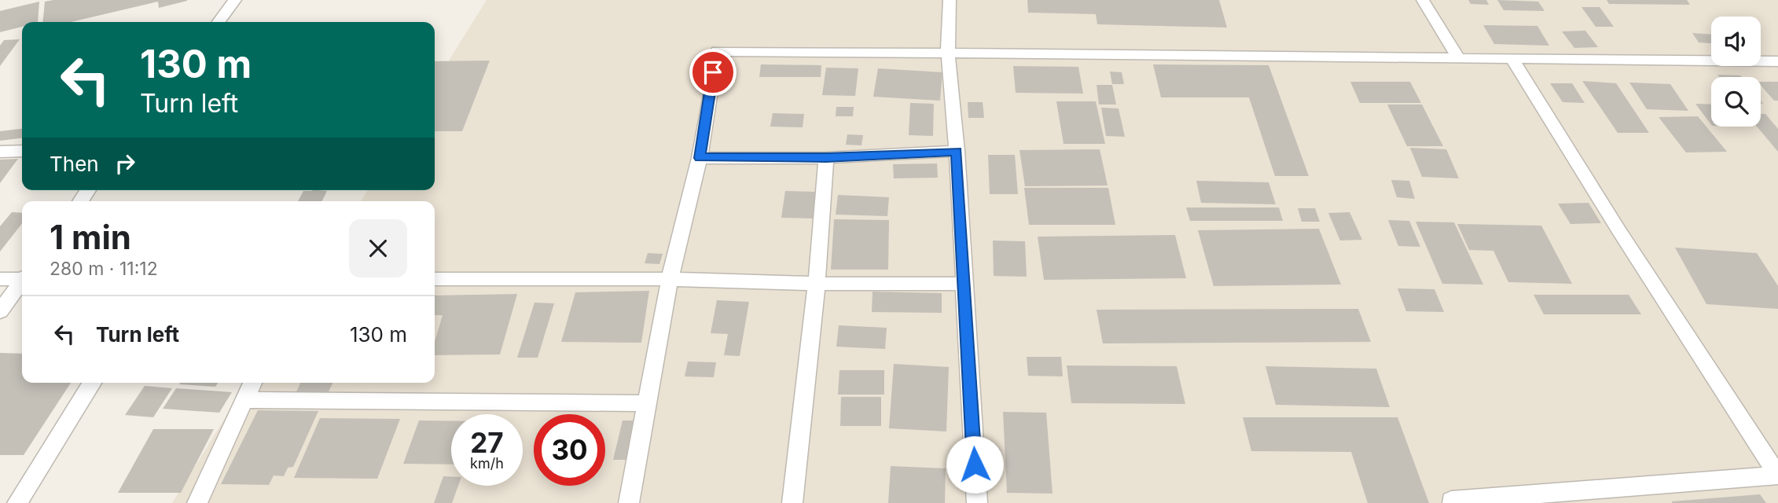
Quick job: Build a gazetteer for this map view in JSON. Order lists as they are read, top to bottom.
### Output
{
  "page": {
    "turn": ["130 m", "Turn left"],
    "then": "Then",
    "heading": ["1 min", "280 m · 11:12"],
    "list": [
      {
        "name": "Turn left",
        "value": "130 m"
      }
    ],
    "speed": "27 km/h",
    "limit": "30"
  }
}
